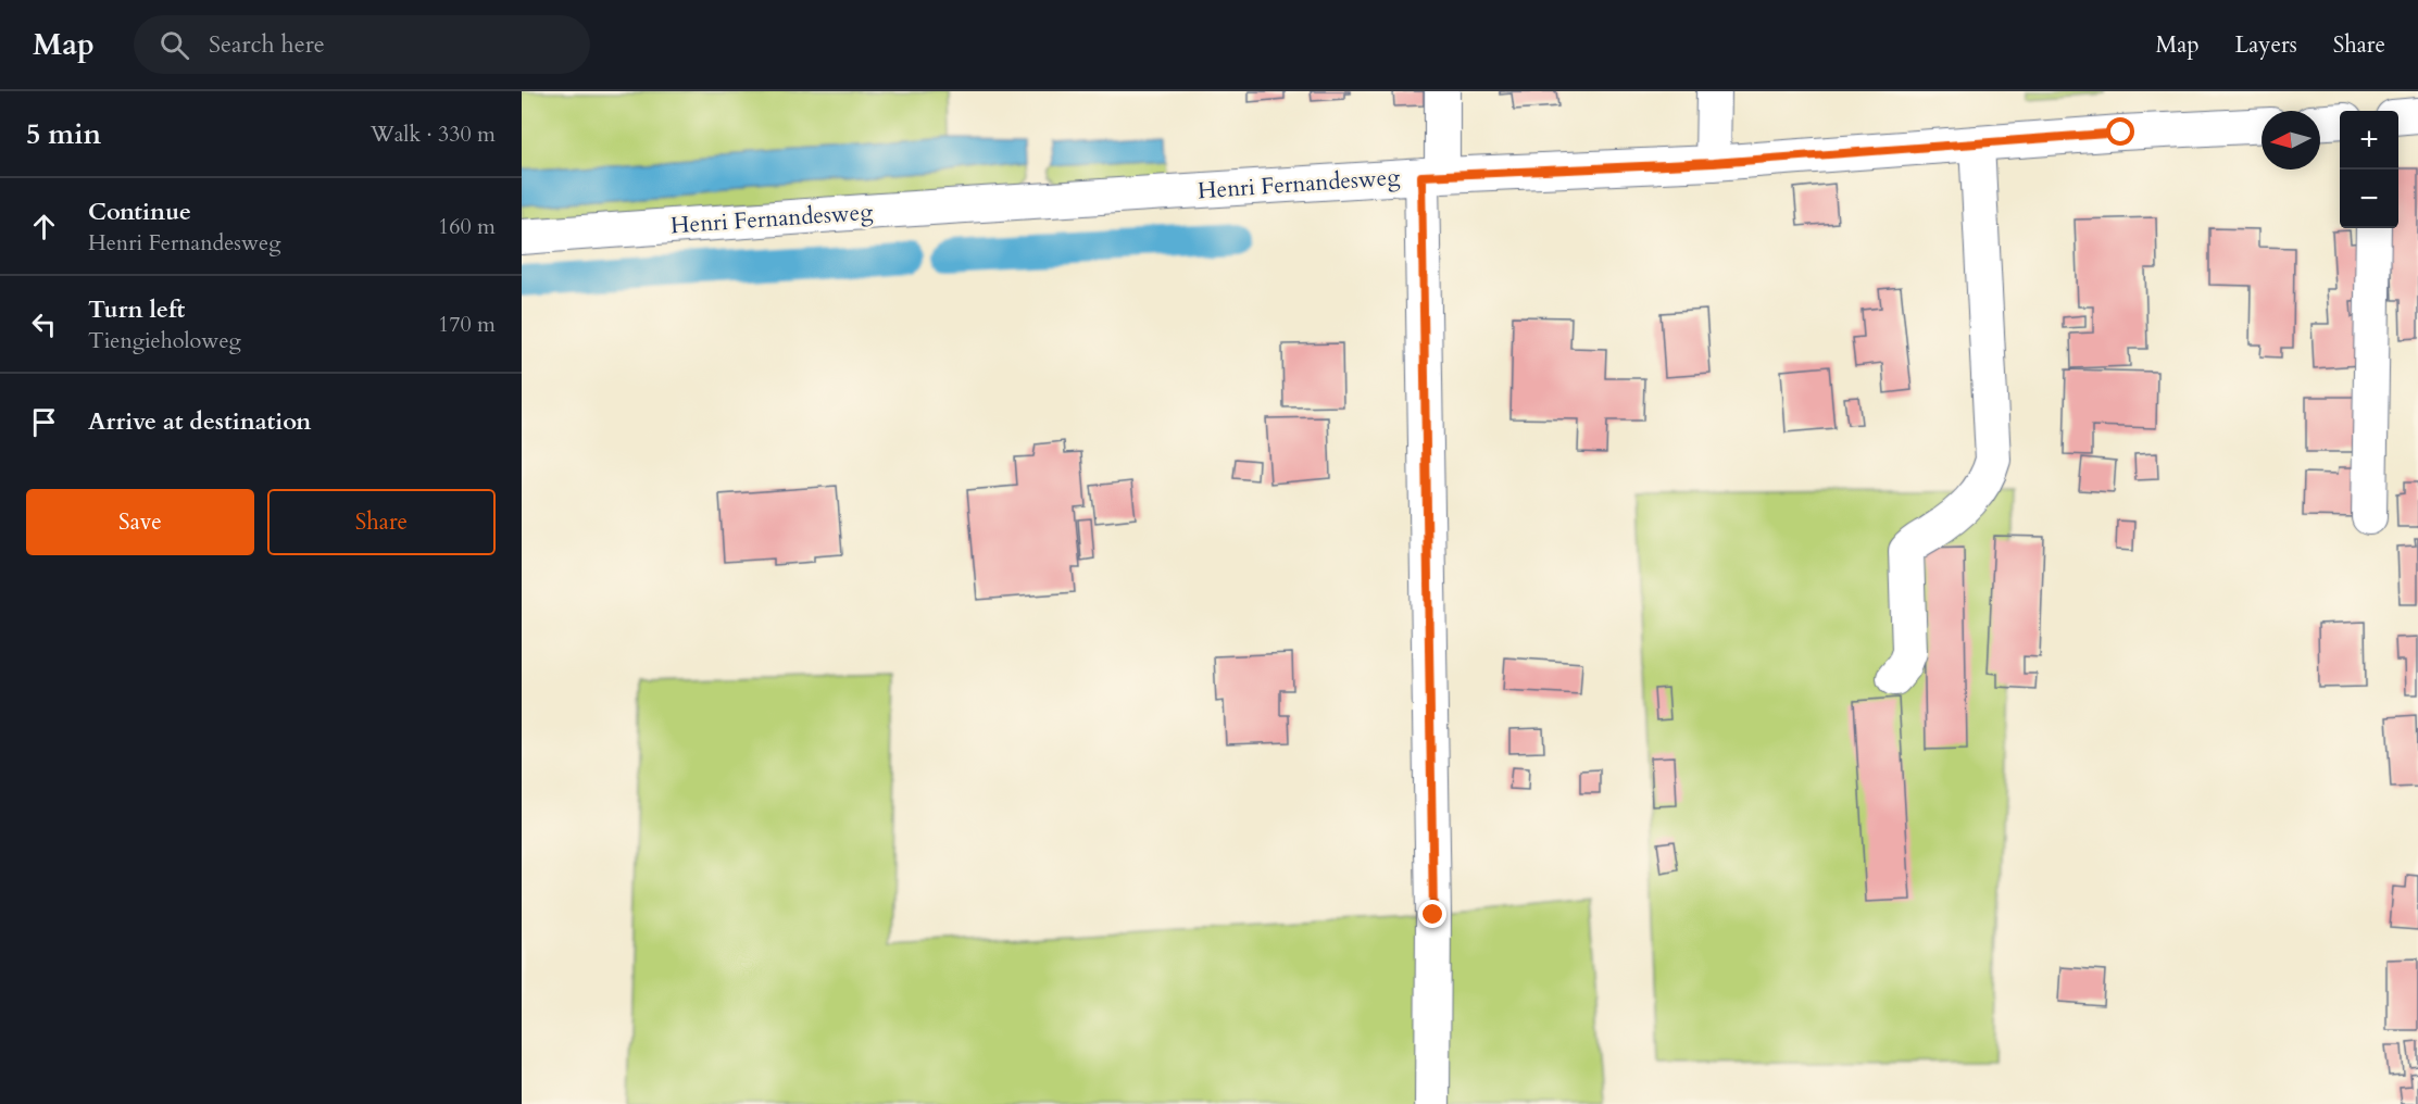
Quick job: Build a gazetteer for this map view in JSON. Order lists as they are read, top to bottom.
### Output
{
  "streets": {
    "street": ["Henri Fernandesweg"]
  },
  "north": "left",
  "page": {
    "header": "Map",
    "search": "Search here",
    "nav": ["Map", "Layers", "Share"],
    "heading": ["5 min", "Walk · 330 m"],
    "map_buttons": ["+", "−"],
    "list": [
      ["Continue", "Henri Fernandesweg", "160 m"],
      ["Turn left", "Tiengieholoweg", "170 m"],
      "Arrive at destination"
    ],
    "buttons": ["Save", "Share"]
  }
}
